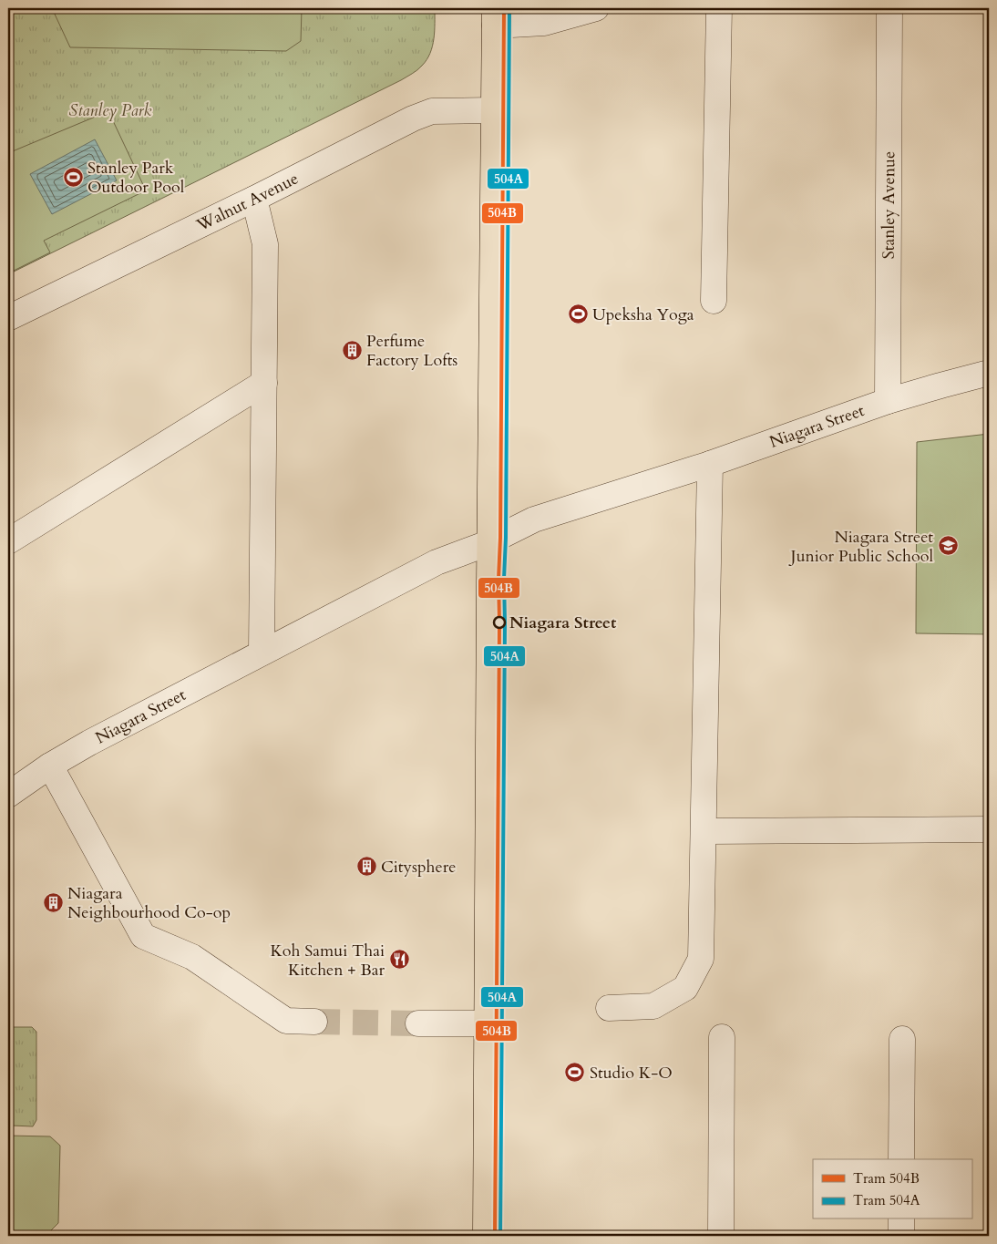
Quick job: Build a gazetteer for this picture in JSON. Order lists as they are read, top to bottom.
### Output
{
  "streets": {
    "street": ["Walnut Avenue", "Stanley Avenue", "Niagara Street"]
  },
  "crossings": [
    ["Stanley Avenue", "Niagara Street"]
  ],
  "parks": ["Stanley Park"],
  "places": {
    "sports": ["Stanley Park Outdoor Pool", "Upeksha Yoga", "Studio K-O"],
    "building": ["Perfume Factory Lofts", "Citysphere", "Niagara Neighbourhood Co-op"],
    "school or university": ["Niagara Street Junior Public School"],
    "other": ["Niagara Street"],
    "restaurant": ["Koh Samui Thai Kitchen + Bar"]
  },
  "lines": ["tram line 504B", "tram line 504A"],
  "legend": ["Tram 504B", "Tram 504A"]
}
